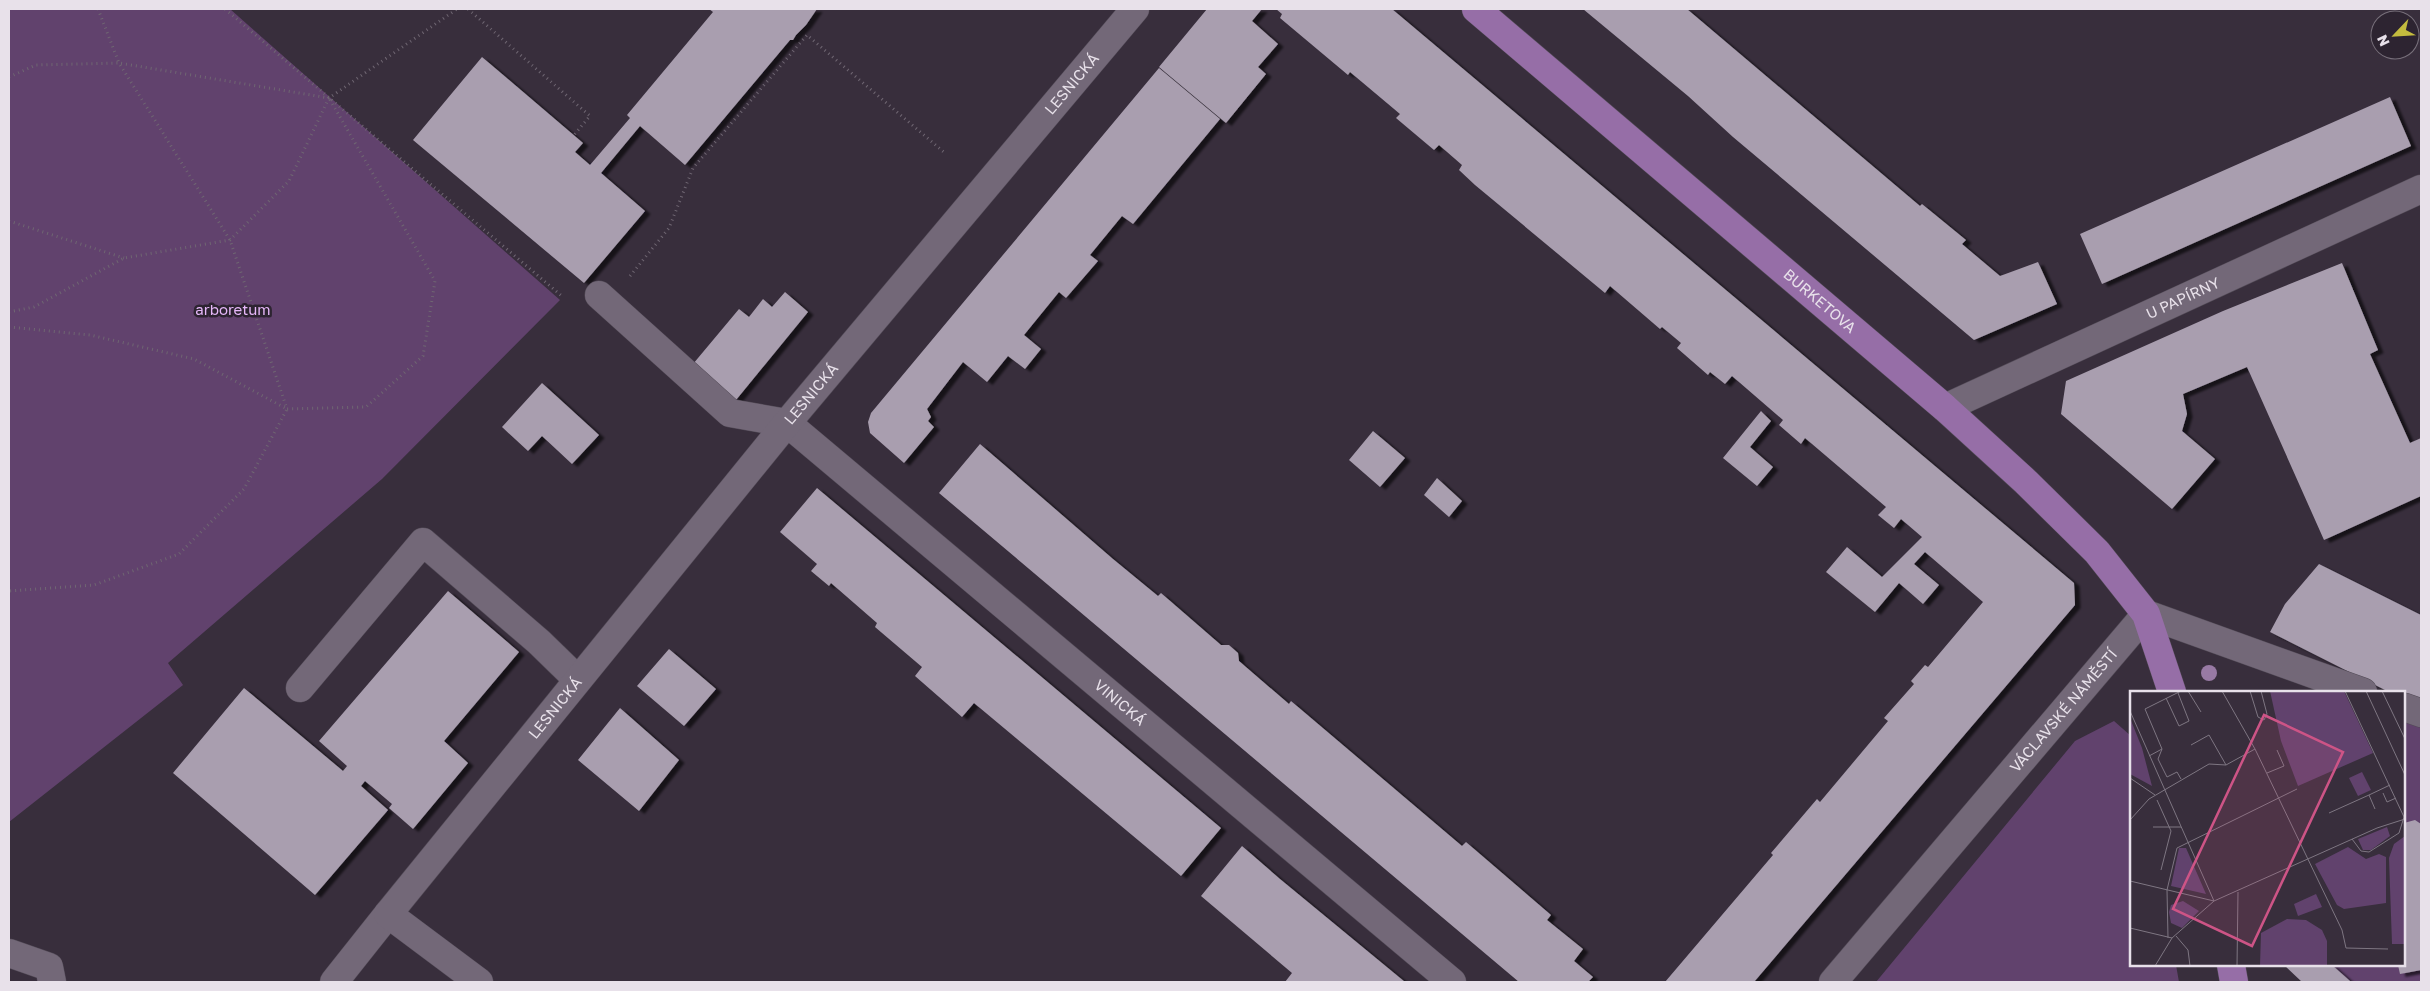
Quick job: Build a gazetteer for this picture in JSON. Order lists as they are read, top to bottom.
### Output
{
  "streets": {
    "main road": ["BURKETOVA"],
    "street": [
      "LESNICKÁ",
      "U PAPÍRNY",
      "VINICKÁ",
      "VÁCLAVSKÉ NÁMĚSTÍ"
    ]
  },
  "crossings": [
    ["LESNICKÁ", "VINICKÁ"],
    ["U PAPÍRNY", "BURKETOVA"],
    ["BURKETOVA", "VÁCLAVSKÉ NÁMĚSTÍ"]
  ],
  "parks": ["arboretum"],
  "north": "bottom left"
}
